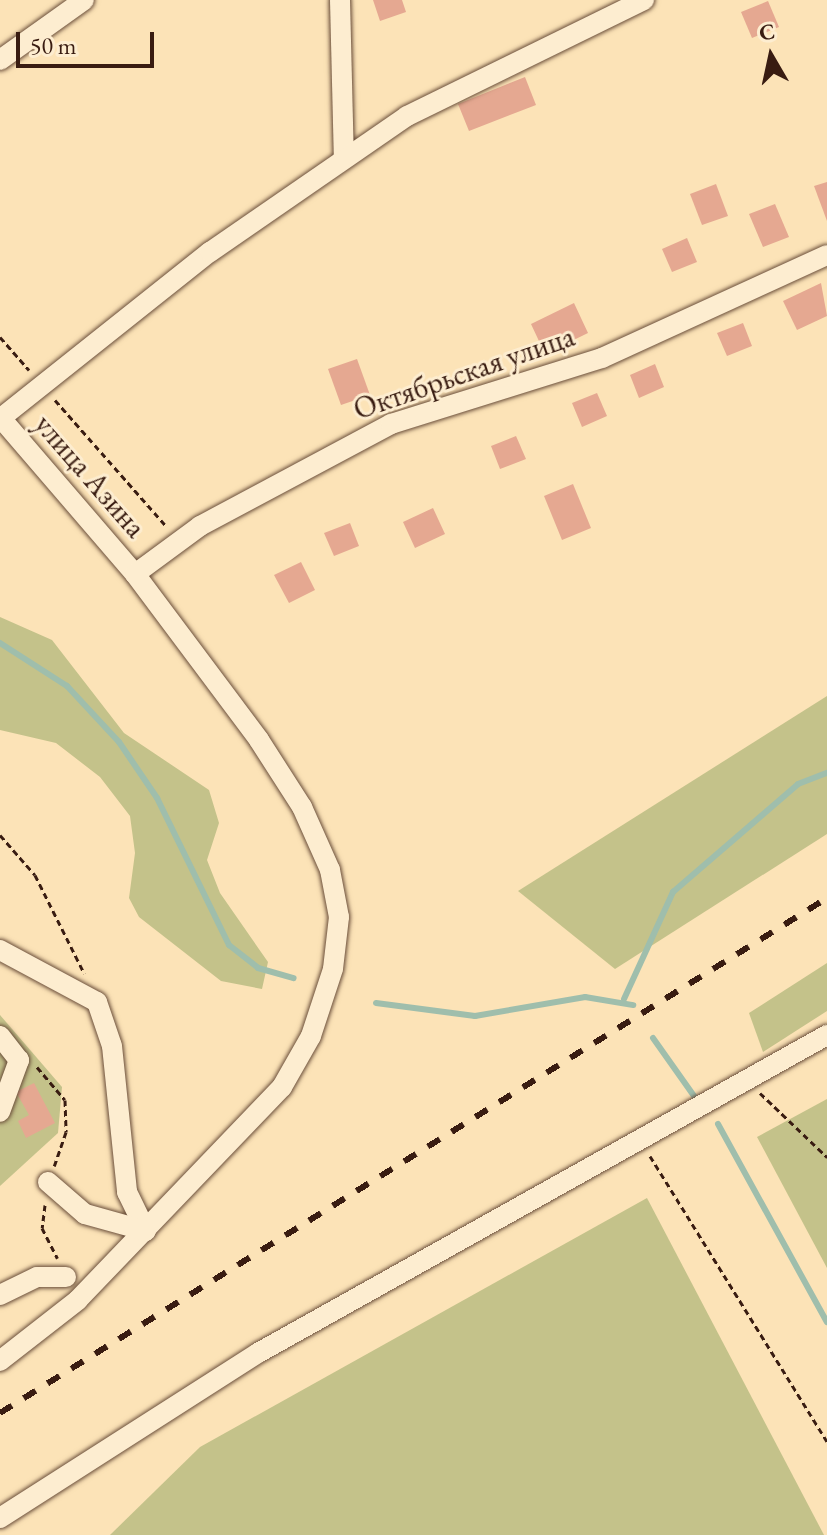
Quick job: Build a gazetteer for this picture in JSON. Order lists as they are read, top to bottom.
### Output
{
  "streets": {
    "street": ["Октябрьская улица", "улица Азина"]
  },
  "crossings": [
    ["Октябрьская улица", "улица Азина"]
  ],
  "scale_bar": "50 m",
  "north": "top"
}
